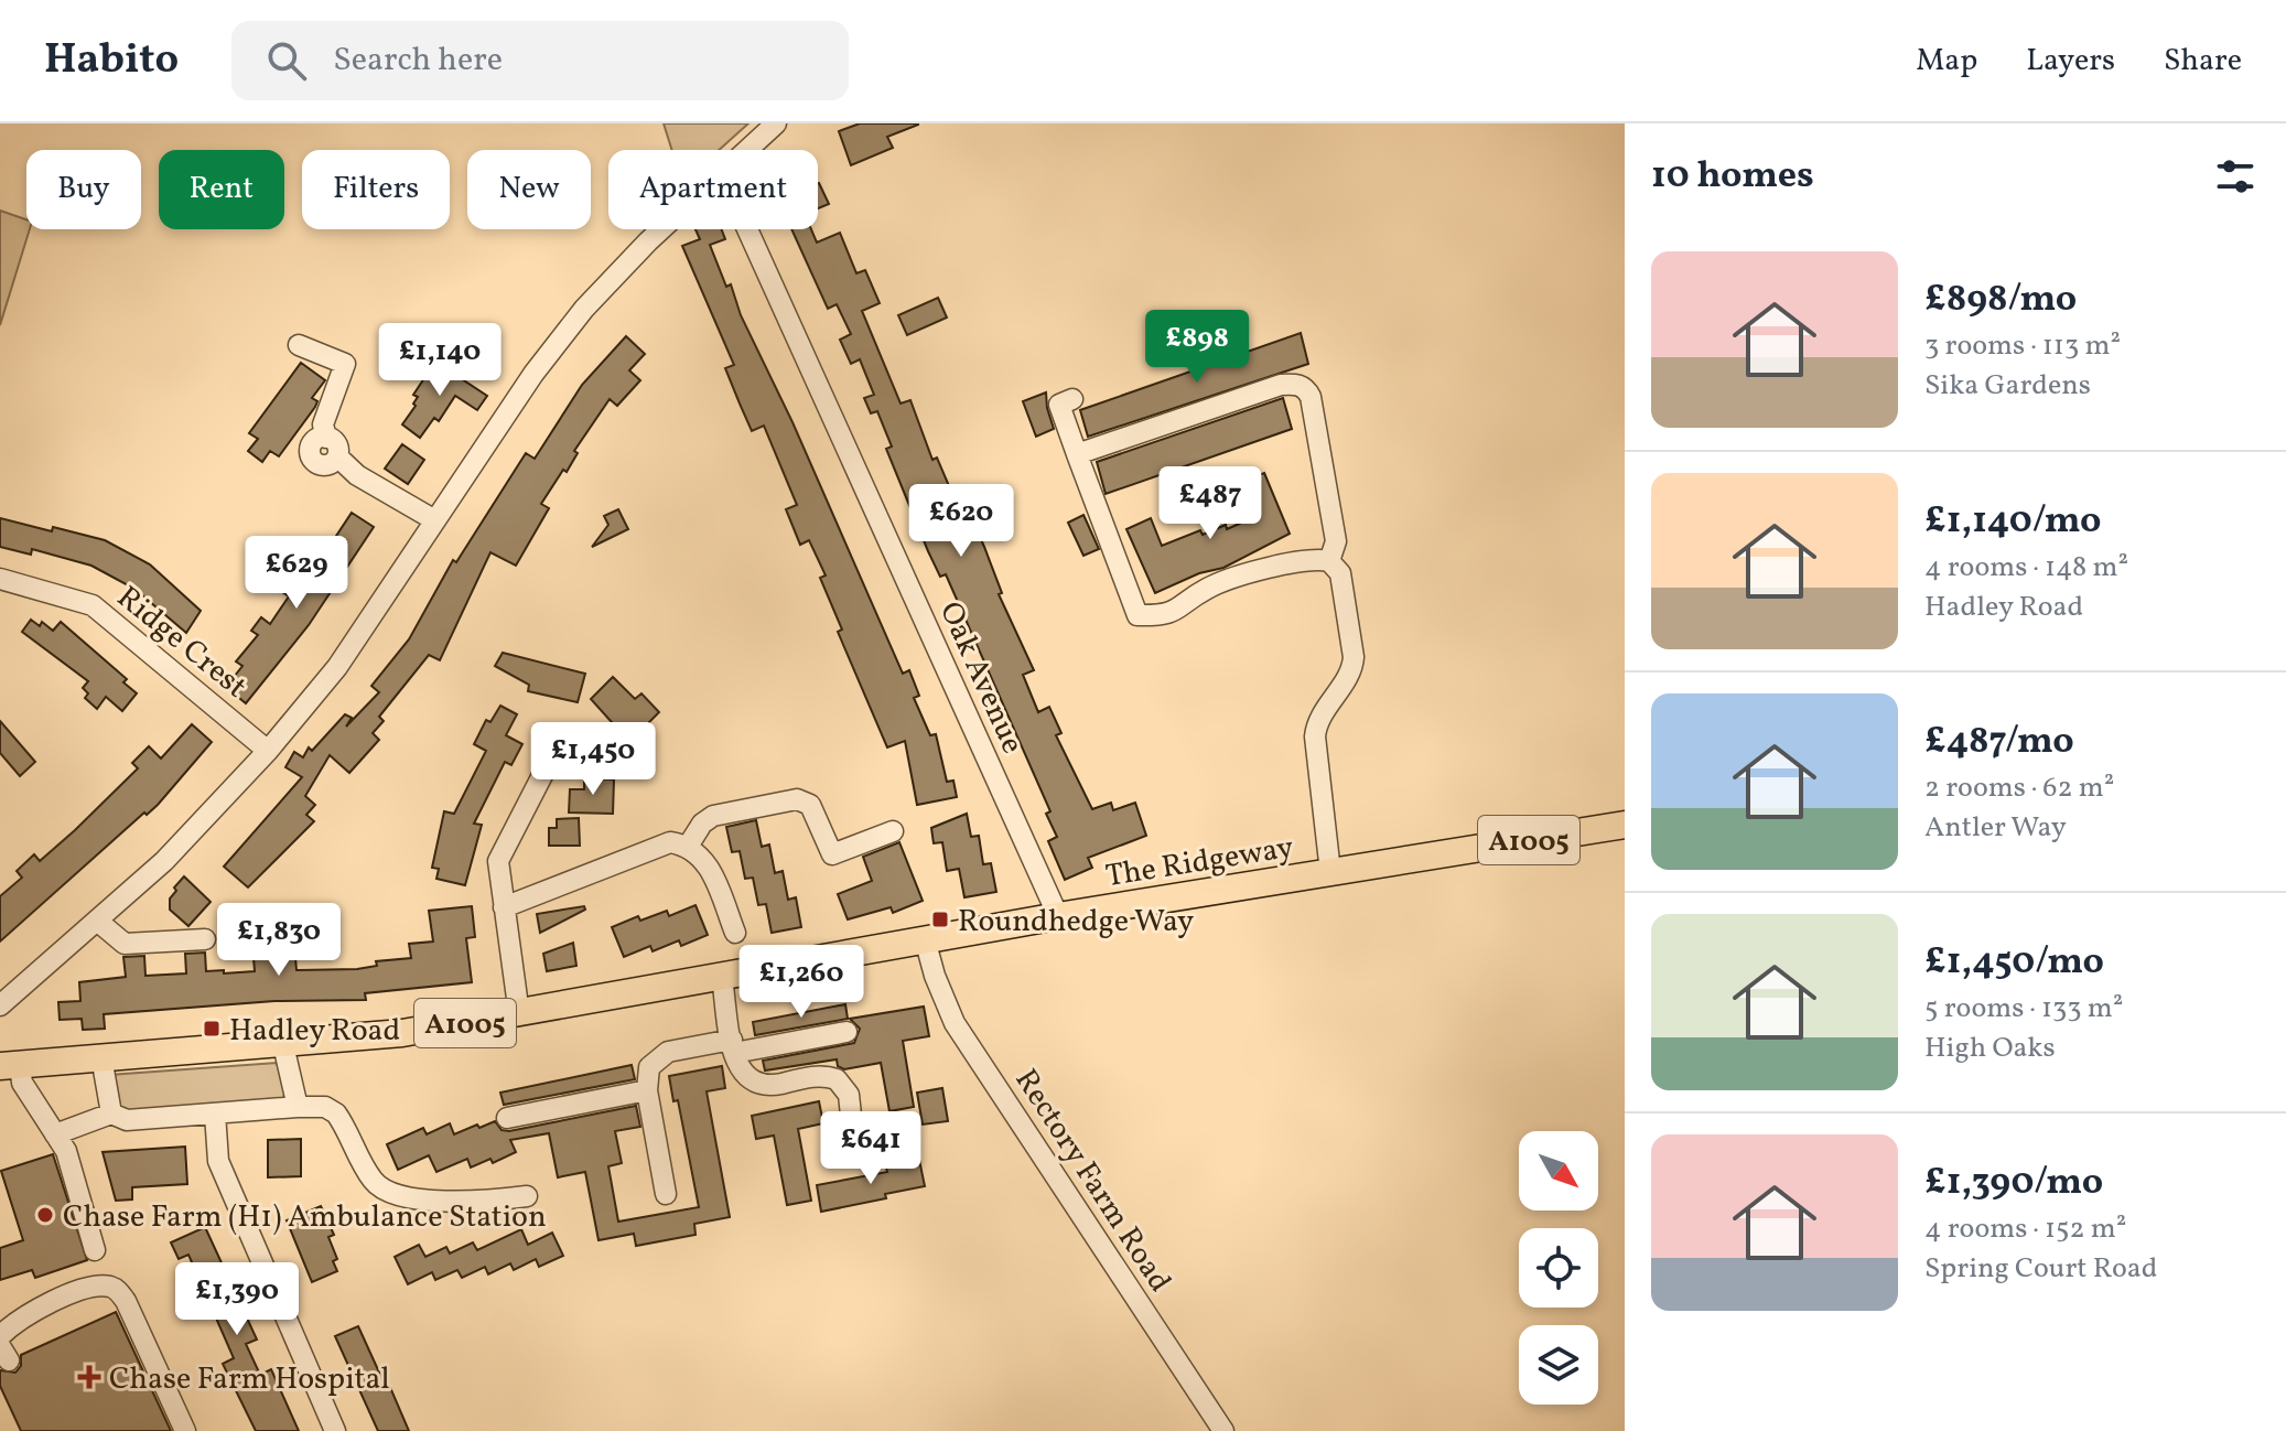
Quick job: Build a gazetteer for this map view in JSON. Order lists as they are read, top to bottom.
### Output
{
  "streets": {
    "main road": ["A1005", "The Ridgeway"],
    "street": ["Ridge Crest", "Oak Avenue", "Rectory Farm Road"]
  },
  "crossings": [
    ["Oak Avenue", "The Ridgeway"],
    ["The Ridgeway", "Rectory Farm Road"]
  ],
  "places": {
    "transit": ["Roundhedge Way", "Hadley Road"],
    "other": ["Chase Farm (H1) Ambulance Station"],
    "health": ["Chase Farm Hospital"]
  },
  "north": "bottom right",
  "page": {
    "header": "Habito",
    "search": "Search here",
    "nav": ["Map", "Layers", "Share"],
    "heading": "10 homes",
    "chip": [
      "Buy",
      "Rent",
      "Filters",
      "New",
      "Apartment"
    ],
    "list": [
      {
        "name": "£898/mo",
        "note": "3 rooms · 113 m² · Sika Gardens"
      },
      {
        "name": "£1,140/mo",
        "note": "4 rooms · 148 m² · Hadley Road"
      },
      {
        "name": "£487/mo",
        "note": "2 rooms · 62 m² · Antler Way"
      },
      {
        "name": "£1,450/mo",
        "note": "5 rooms · 133 m² · High Oaks"
      },
      {
        "name": "£1,390/mo",
        "note": "4 rooms · 152 m² · Spring Court Road"
      }
    ],
    "price": [
      "£898",
      "£1,140",
      "£487",
      "£620",
      "£629",
      "£1,450",
      "£1,830",
      "£1,260",
      "£641",
      "£1,390"
    ]
  }
}
